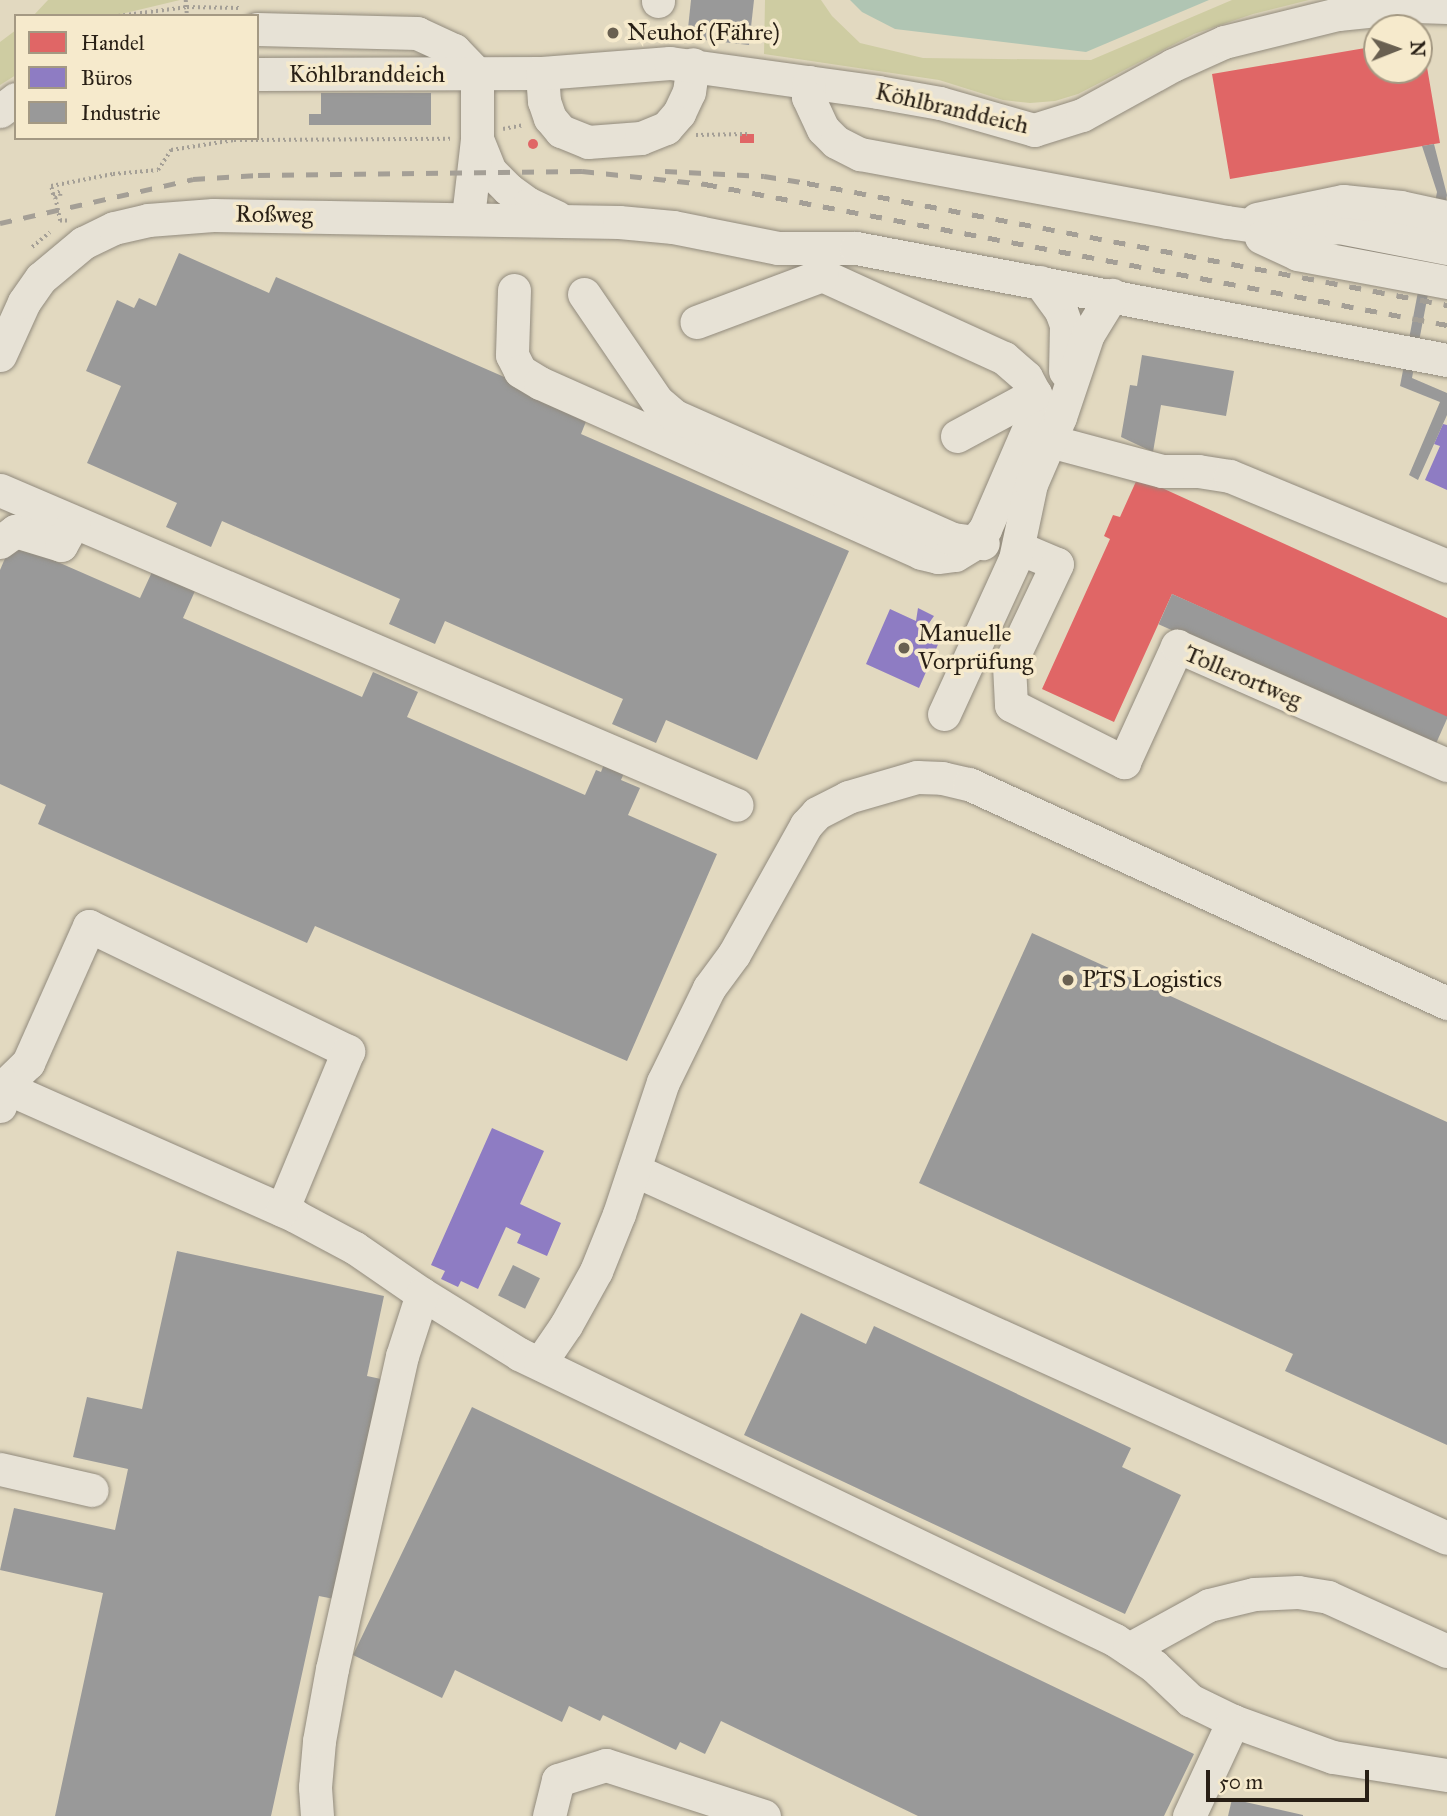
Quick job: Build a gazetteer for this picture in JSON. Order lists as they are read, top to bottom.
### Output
{
  "streets": {
    "street": ["Köhlbranddeich", "Roßweg", "Tollerortweg"]
  },
  "places": ["Neuhof (Fähre)", "Manuelle Vorprüfung", "PTS Logistics"],
  "legend": ["Handel", "Büros", "Industrie"],
  "scale_bar": "50 m",
  "north": "right"
}
